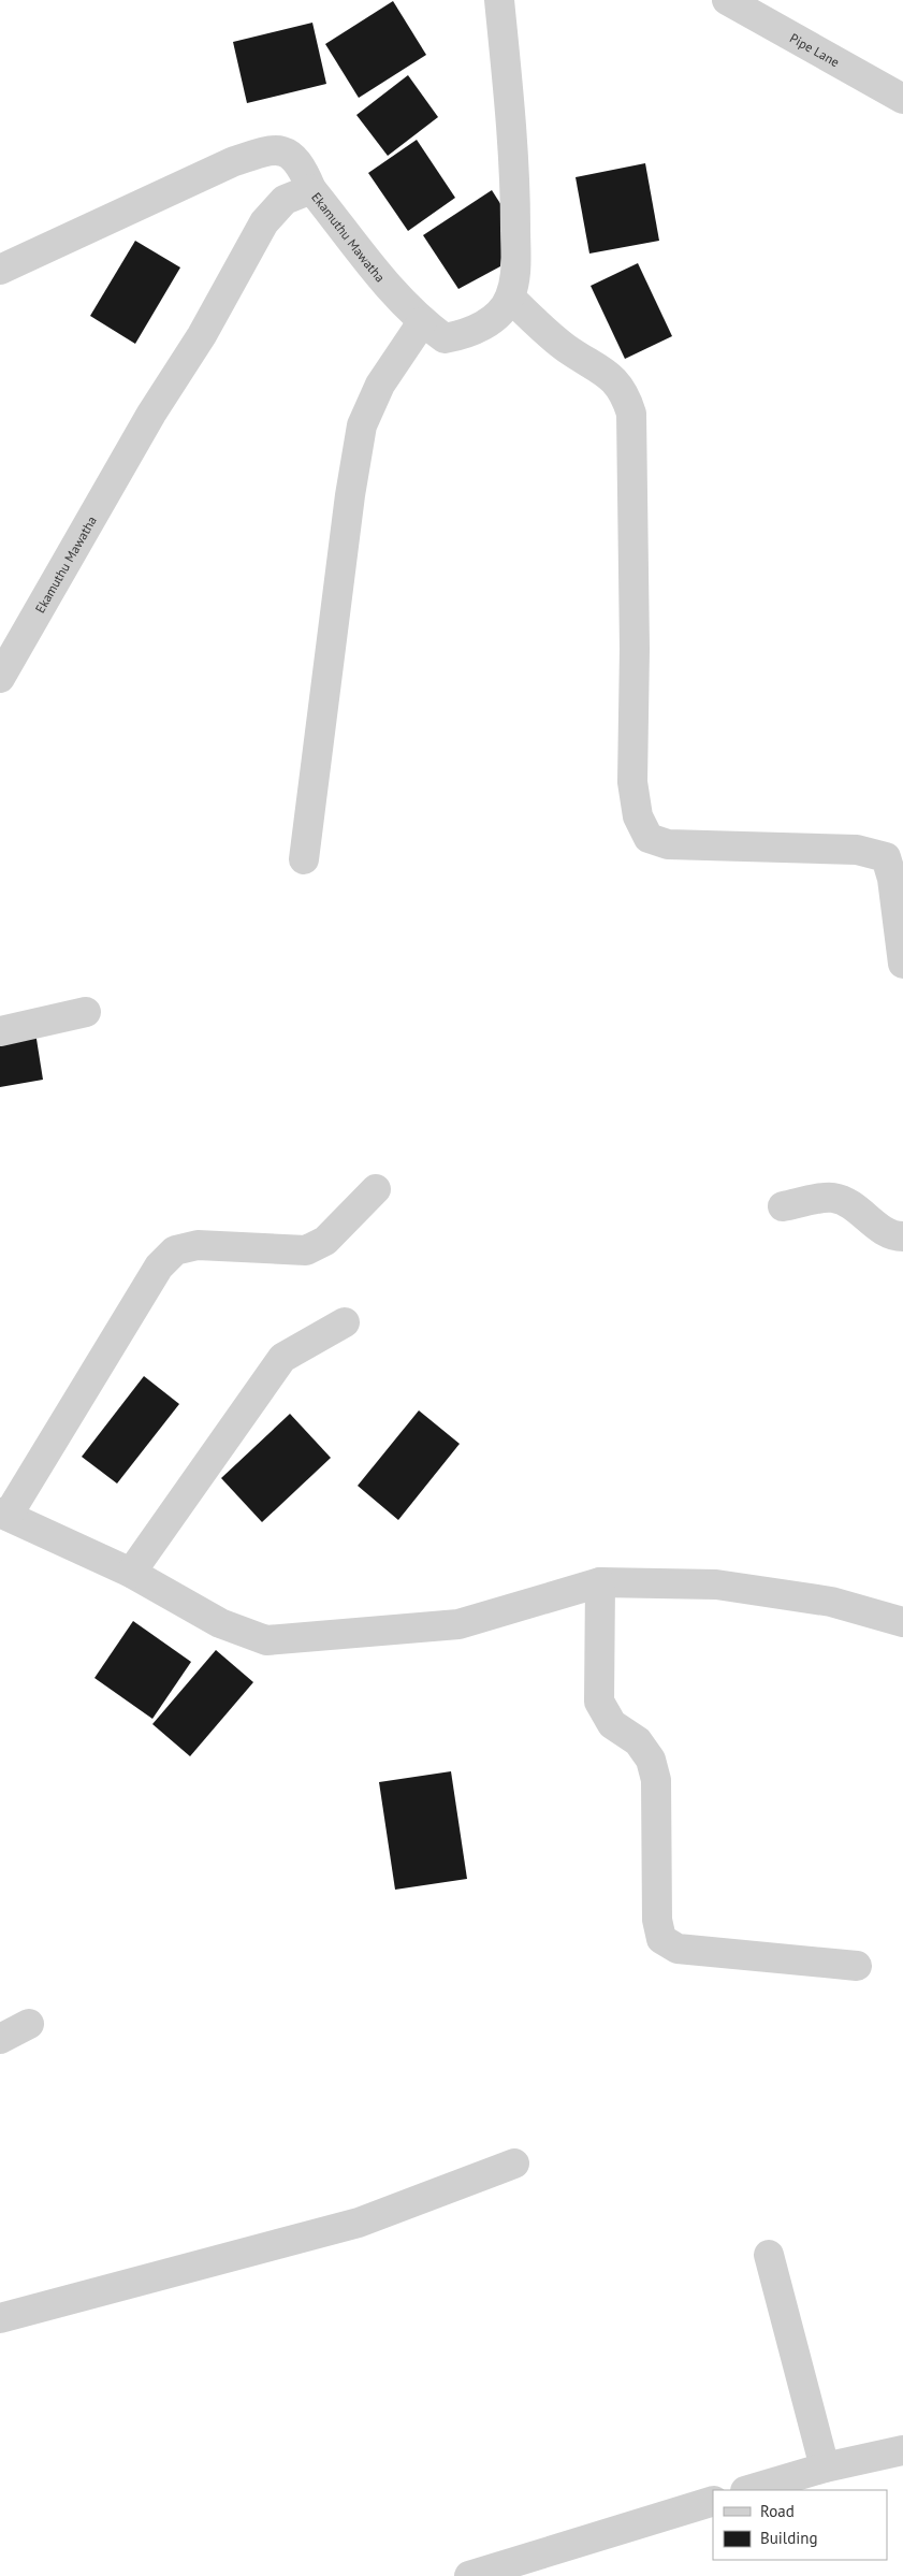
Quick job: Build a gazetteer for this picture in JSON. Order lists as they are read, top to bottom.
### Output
{
  "streets": {
    "street": ["Pipe Lane", "Ekamuthu Mawatha"]
  },
  "legend": ["Road", "Building"]
}
